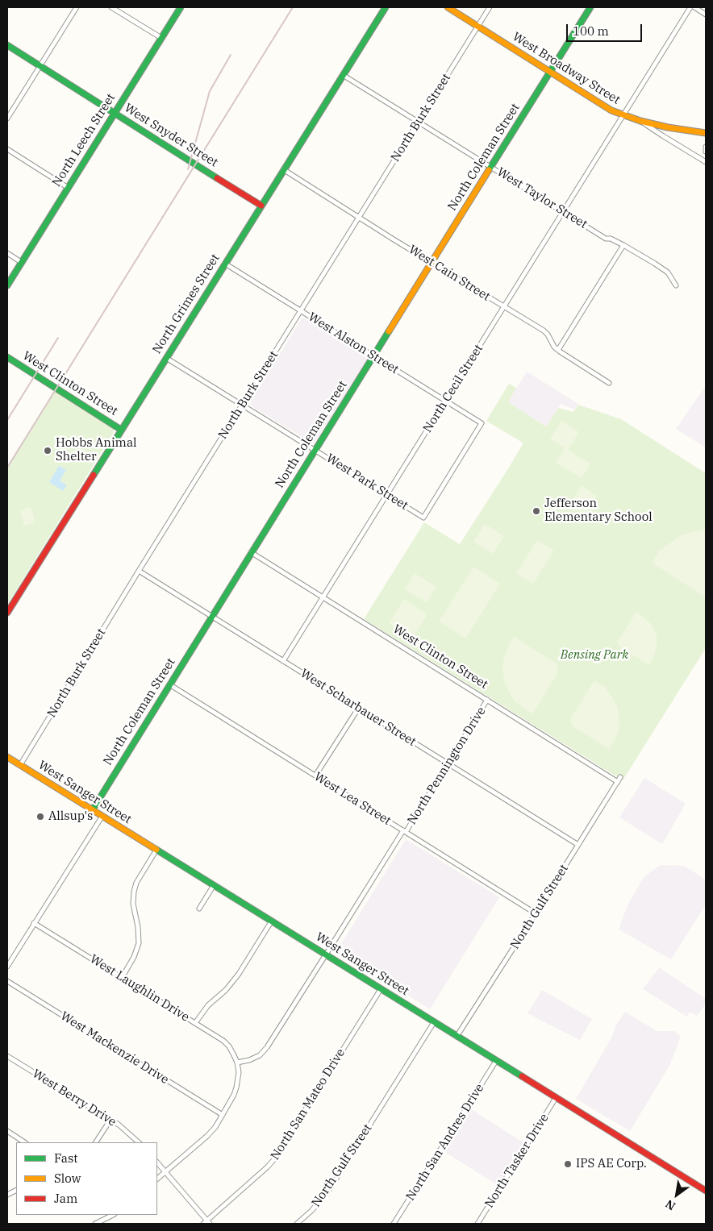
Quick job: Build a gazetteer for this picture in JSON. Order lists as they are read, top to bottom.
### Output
{
  "streets": {
    "main road": [
      "West Broadway Street",
      "West Snyder Street",
      "North Leech Street",
      "North Coleman Street",
      "North Grimes Street",
      "West Clinton Street",
      "West Sanger Street"
    ],
    "street": [
      "North Burk Street",
      "West Taylor Street",
      "West Cain Street",
      "West Alston Street",
      "North Cecil Street",
      "West Park Street",
      "West Scharbauer Street",
      "North Pennington Drive",
      "West Lea Street",
      "North Gulf Street",
      "West Laughlin Drive",
      "West Mackenzie Drive",
      "West Berry Drive",
      "North San Mateo Drive",
      "North San Andres Drive",
      "North Tasker Drive"
    ]
  },
  "crossings": [
    ["West Broadway Street", "North Burk Street"],
    ["West Broadway Street", "North Coleman Street"],
    ["West Broadway Street", "North Cecil Street"],
    ["North Burk Street", "West Taylor Street"],
    ["North Burk Street", "West Cain Street"],
    ["North Burk Street", "West Alston Street"],
    ["North Burk Street", "West Park Street"],
    ["North Burk Street", "West Scharbauer Street"],
    ["North Burk Street", "West Sanger Street"],
    ["West Snyder Street", "North Leech Street"],
    ["West Snyder Street", "North Grimes Street"],
    ["North Coleman Street", "West Taylor Street"],
    ["North Coleman Street", "West Cain Street"],
    ["North Coleman Street", "West Alston Street"],
    ["North Coleman Street", "West Clinton Street"],
    ["North Coleman Street", "West Park Street"],
    ["North Coleman Street", "West Scharbauer Street"],
    ["North Coleman Street", "West Sanger Street"],
    ["North Coleman Street", "West Lea Street"],
    ["West Taylor Street", "North Grimes Street"],
    ["West Taylor Street", "North Cecil Street"],
    ["West Cain Street", "North Grimes Street"],
    ["West Cain Street", "North Cecil Street"],
    ["North Grimes Street", "West Alston Street"],
    ["North Grimes Street", "West Clinton Street"],
    ["North Grimes Street", "West Park Street"],
    ["West Alston Street", "North Cecil Street"],
    ["West Alston Street", "West Park Street"],
    ["West Clinton Street", "North Cecil Street"],
    ["West Clinton Street", "North Pennington Drive"],
    ["West Clinton Street", "North Gulf Street"],
    ["North Cecil Street", "West Park Street"],
    ["North Cecil Street", "West Scharbauer Street"],
    ["West Scharbauer Street", "North Pennington Drive"],
    ["West Scharbauer Street", "North Gulf Street"],
    ["North Pennington Drive", "West Sanger Street"],
    ["North Pennington Drive", "West Lea Street"],
    ["North Pennington Drive", "West Laughlin Drive"],
    ["West Sanger Street", "North Gulf Street"],
    ["West Sanger Street", "North San Mateo Drive"],
    ["West Sanger Street", "North San Andres Drive"],
    ["West Sanger Street", "North Tasker Drive"],
    ["West Lea Street", "North Gulf Street"]
  ],
  "parks": ["Bensing Park"],
  "places": [
    "Hobbs Animal Shelter",
    "Jefferson Elementary School",
    "Allsup's",
    "IPS AE Corp."
  ],
  "legend": ["Fast", "Slow", "Jam"],
  "scale_bar": "100 m",
  "north": "bottom left"
}
